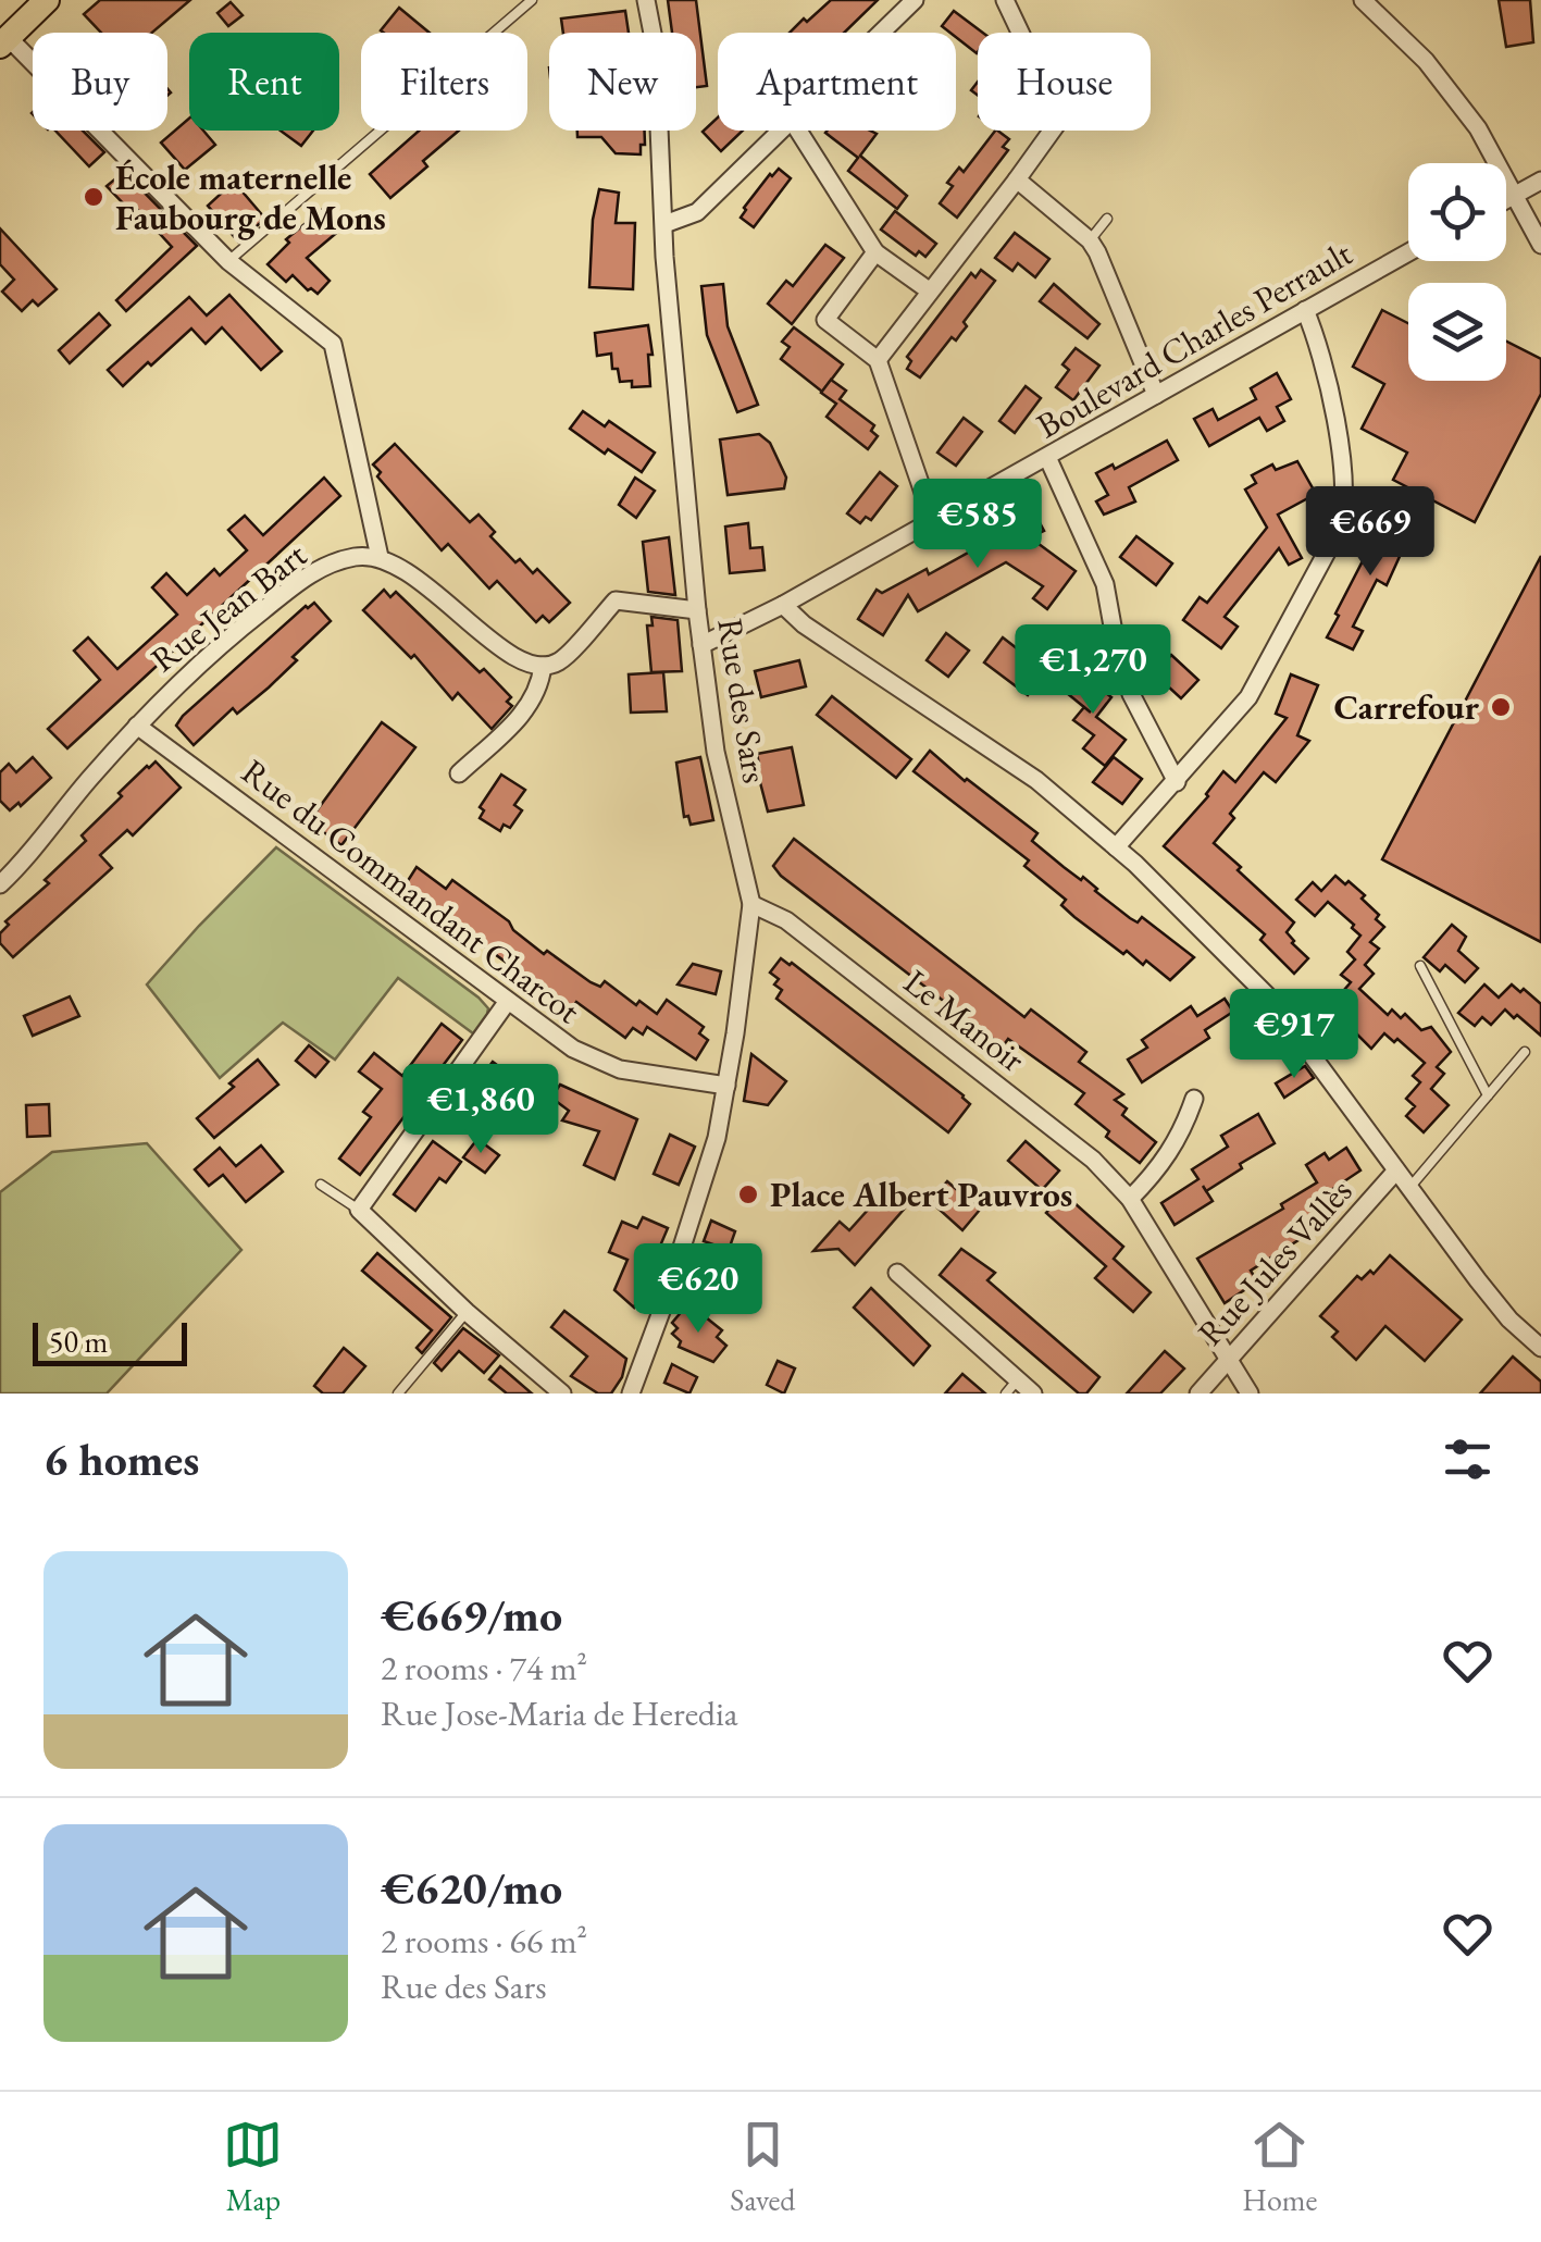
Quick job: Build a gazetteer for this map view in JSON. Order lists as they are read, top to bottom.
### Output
{
  "streets": {
    "street": [
      "Boulevard Charles Perrault",
      "Rue Jean Bart",
      "Rue des Sars",
      "Rue du Commandant Charcot",
      "Le Manoir",
      "Rue Jules Vallès"
    ]
  },
  "crossings": [
    ["Boulevard Charles Perrault", "Rue des Sars"],
    ["Rue Jean Bart", "Rue du Commandant Charcot"],
    ["Rue des Sars", "Rue du Commandant Charcot"],
    ["Rue des Sars", "Le Manoir"],
    ["Le Manoir", "Rue Jules Vallès"]
  ],
  "places": ["École maternelle Faubourg de Mons", "Carrefour", "Place Albert Pauvros"],
  "scale_bar": "50 m",
  "page": {
    "chip": [
      "Buy",
      "Rent",
      "Filters",
      "New",
      "Apartment",
      "House"
    ],
    "price": [
      "€585",
      "€669",
      "€1,270",
      "€917",
      "€1,860",
      "€620"
    ],
    "scale": "50 m",
    "heading": "6 homes",
    "list": [
      {
        "name": "€669/mo",
        "note": "2 rooms · 74 m² · Rue Jose-Maria de Heredia"
      },
      {
        "name": "€620/mo",
        "note": "2 rooms · 66 m² · Rue des Sars"
      }
    ],
    "tabs": ["Map", "Saved", "Home"]
  }
}
